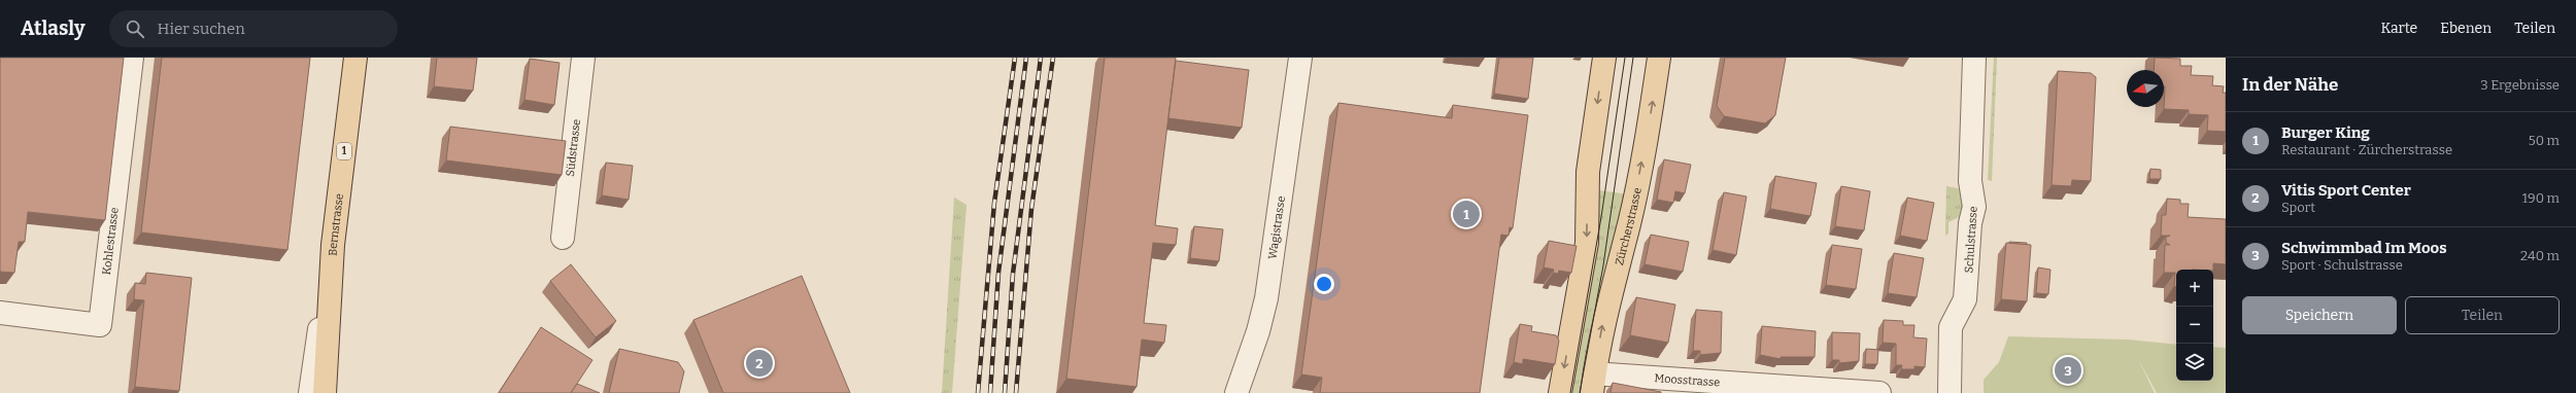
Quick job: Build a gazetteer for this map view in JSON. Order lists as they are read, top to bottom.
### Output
{
  "streets": {
    "main road": ["1", "Bernstrasse", "Zürcherstrasse"],
    "street": [
      "Südstrasse",
      "Wagistrasse",
      "Schulstrasse",
      "Kohlestrasse",
      "Moosstrasse"
    ]
  },
  "crossings": [
    ["Zürcherstrasse", "Moosstrasse"]
  ],
  "north": "left",
  "page": {
    "header": "Atlasly",
    "search": "Hier suchen",
    "nav": ["Karte", "Ebenen", "Teilen"],
    "heading": ["In der Nähe", "3 Ergebnisse"],
    "list": [
      {
        "mark": "1",
        "name": "Burger King",
        "note": "Restaurant · Zürcherstrasse",
        "value": "50 m"
      },
      {
        "mark": "2",
        "name": "Vitis Sport Center",
        "note": "Sport",
        "value": "190 m"
      },
      {
        "mark": "3",
        "name": "Schwimmbad Im Moos",
        "note": "Sport · Schulstrasse",
        "value": "240 m"
      }
    ],
    "pins": ["1", "2", "3"],
    "map_buttons": ["+", "−"],
    "buttons": ["Speichern", "Teilen"]
  }
}
